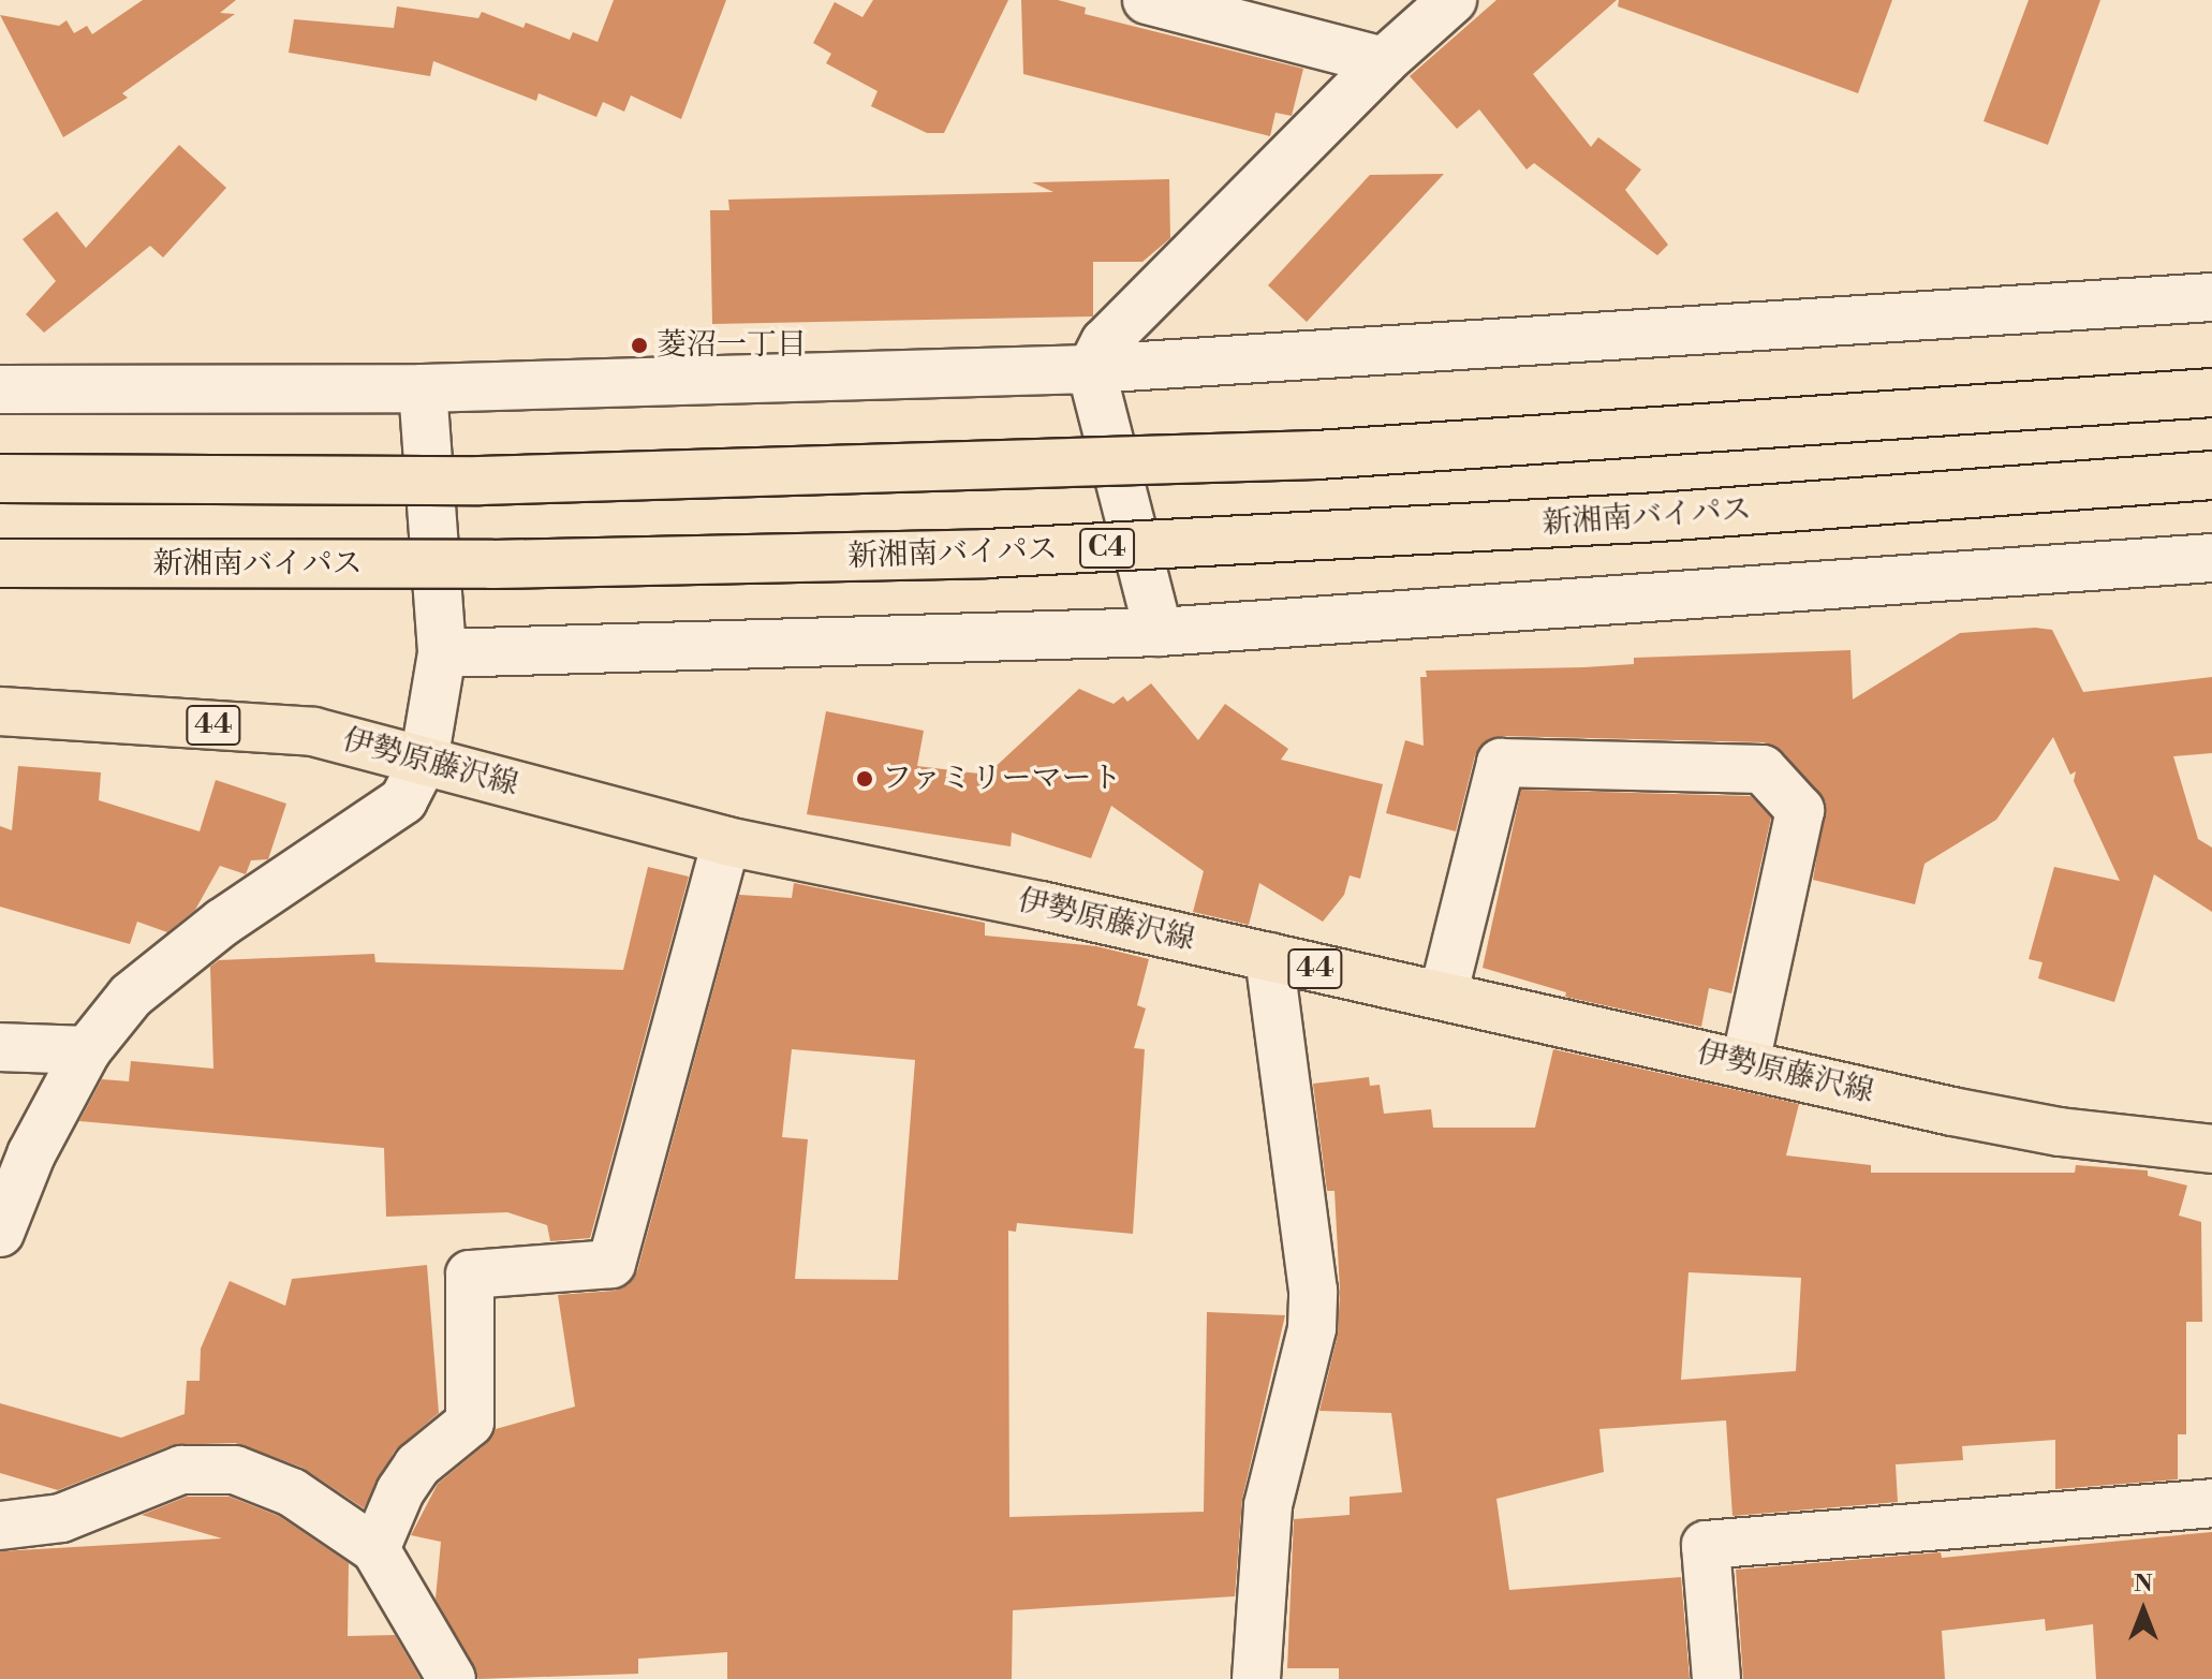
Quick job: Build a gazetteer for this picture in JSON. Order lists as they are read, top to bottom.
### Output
{
  "streets": {
    "main road": [
      "新湘南バイパス",
      "C4",
      "44",
      "伊勢原藤沢線"
    ]
  },
  "places": ["菱沼一丁目", "ファミリーマート"],
  "north": "top"
}
